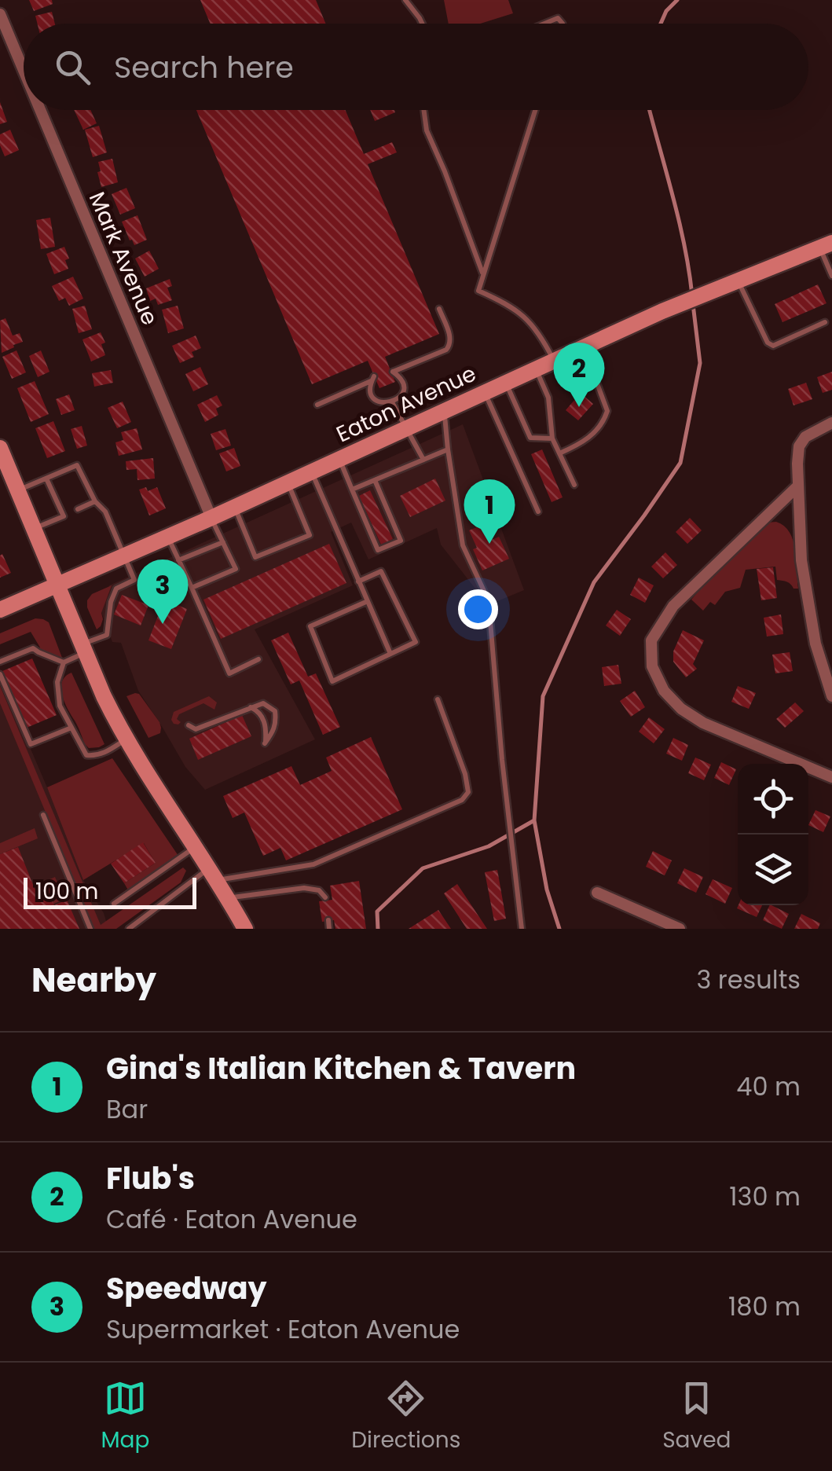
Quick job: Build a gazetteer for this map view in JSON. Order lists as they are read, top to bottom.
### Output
{
  "streets": {
    "main road": ["Eaton Avenue"],
    "street": ["Mark Avenue"]
  },
  "crossings": [
    ["Mark Avenue", "Eaton Avenue"]
  ],
  "scale_bar": "100 m",
  "page": {
    "search": "Search here",
    "pins": ["2", "1", "3"],
    "scale": "100 m",
    "heading": ["Nearby", "3 results"],
    "list": [
      {
        "mark": "1",
        "name": "Gina's Italian Kitchen & Tavern",
        "note": "Bar",
        "value": "40 m"
      },
      {
        "mark": "2",
        "name": "Flub's",
        "note": "Café · Eaton Avenue",
        "value": "130 m"
      },
      {
        "mark": "3",
        "name": "Speedway",
        "note": "Supermarket · Eaton Avenue",
        "value": "180 m"
      }
    ],
    "nav": ["Map", "Directions", "Saved"]
  }
}
